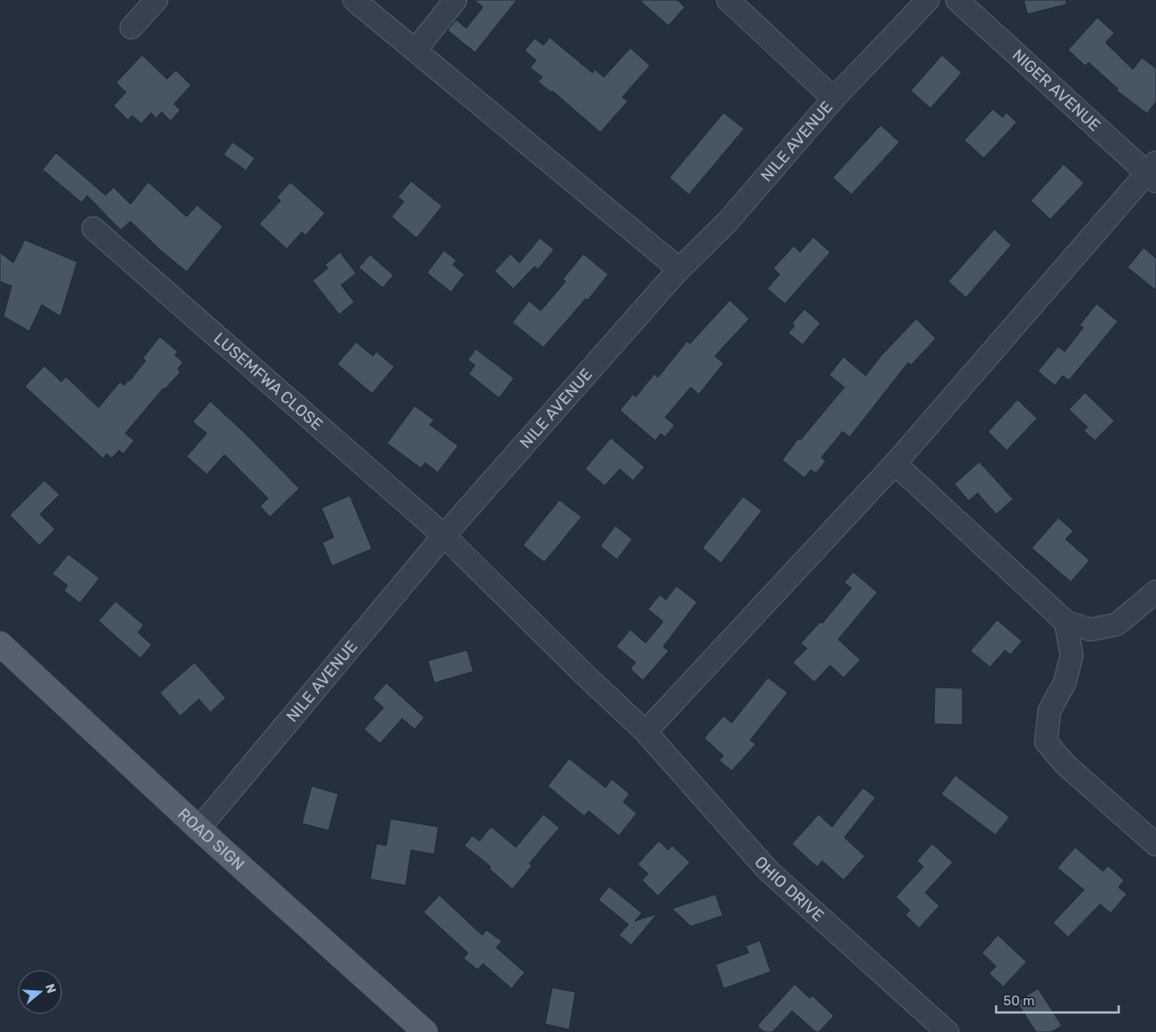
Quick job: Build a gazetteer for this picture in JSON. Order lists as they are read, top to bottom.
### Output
{
  "streets": {
    "main road": ["ROAD SIGN"],
    "street": [
      "NIGER AVENUE",
      "NILE AVENUE",
      "LUSEMFWA CLOSE",
      "OHIO DRIVE"
    ]
  },
  "crossings": [
    ["NILE AVENUE", "LUSEMFWA CLOSE"],
    ["NILE AVENUE", "ROAD SIGN"],
    ["LUSEMFWA CLOSE", "OHIO DRIVE"]
  ],
  "scale_bar": "50 m",
  "north": "right"
}
